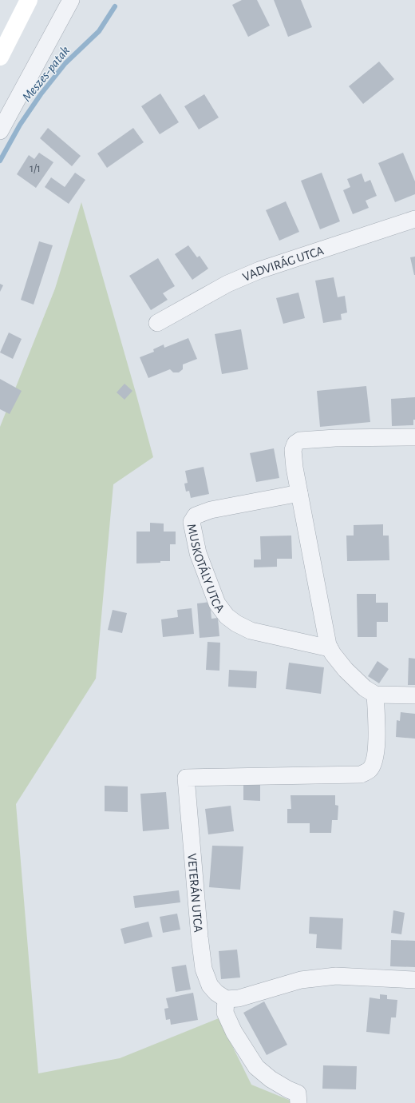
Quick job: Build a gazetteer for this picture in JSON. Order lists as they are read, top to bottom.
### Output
{
  "streets": {
    "street": ["VADVIRÁG UTCA", "MUSKOTÁLY UTCA", "VETERÁN UTCA"]
  },
  "water": ["Meszes-patak"],
  "house_numbers": ["1/1"]
}
